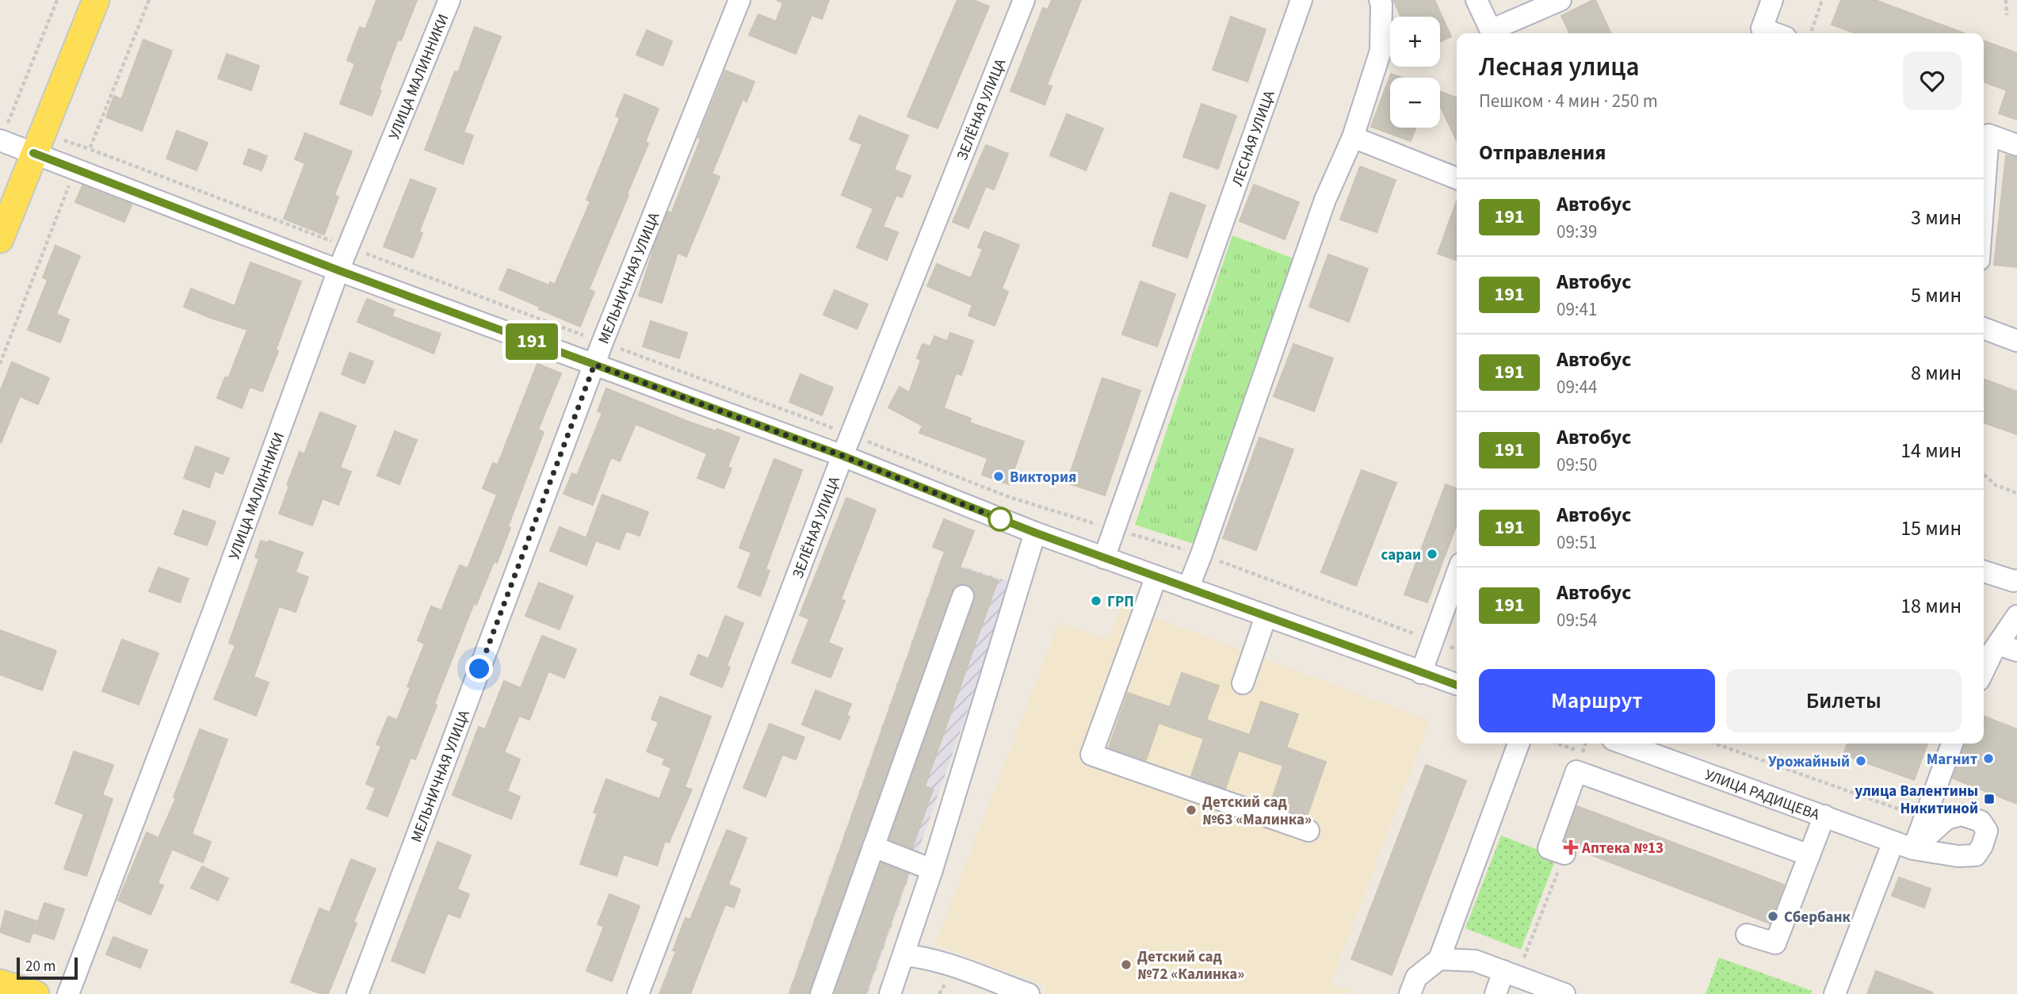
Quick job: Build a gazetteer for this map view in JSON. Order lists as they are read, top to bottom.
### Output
{
  "streets": {
    "street": [
      "УЛИЦА МАЛИННИКИ",
      "ЗЕЛЁНАЯ УЛИЦА",
      "ЛЕСНАЯ УЛИЦА",
      "МЕЛЬНИЧНАЯ УЛИЦА",
      "УЛИЦА РАДИЩЕВА"
    ]
  },
  "places": {
    "other": [
      "Виктория",
      "сараи",
      "ГРП",
      "Магнит",
      "Урожайный",
      "Детский сад №63 «Малинка»",
      "Сбербанк",
      "Детский сад №72 «Калинка»"
    ],
    "transit": ["улица Валентины Никитиной"],
    "health": ["Аптека №13"]
  },
  "lines": ["bus line 191"],
  "scale_bar": "20 m",
  "page": {
    "on_map": "191",
    "map_buttons": ["+", "−"],
    "heading": [
      ["Лесная улица", "Пешком · 4 мин · 250 m"],
      "Отправления"
    ],
    "list": [
      {
        "mark": "191",
        "name": "Автобус",
        "note": "09:39",
        "value": "3 мин"
      },
      {
        "mark": "191",
        "name": "Автобус",
        "note": "09:41",
        "value": "5 мин"
      },
      {
        "mark": "191",
        "name": "Автобус",
        "note": "09:44",
        "value": "8 мин"
      },
      {
        "mark": "191",
        "name": "Автобус",
        "note": "09:50",
        "value": "14 мин"
      },
      {
        "mark": "191",
        "name": "Автобус",
        "note": "09:51",
        "value": "15 мин"
      },
      {
        "mark": "191",
        "name": "Автобус",
        "note": "09:54",
        "value": "18 мин"
      }
    ],
    "buttons": ["Маршрут", "Билеты"],
    "scale": "20 m"
  }
}
